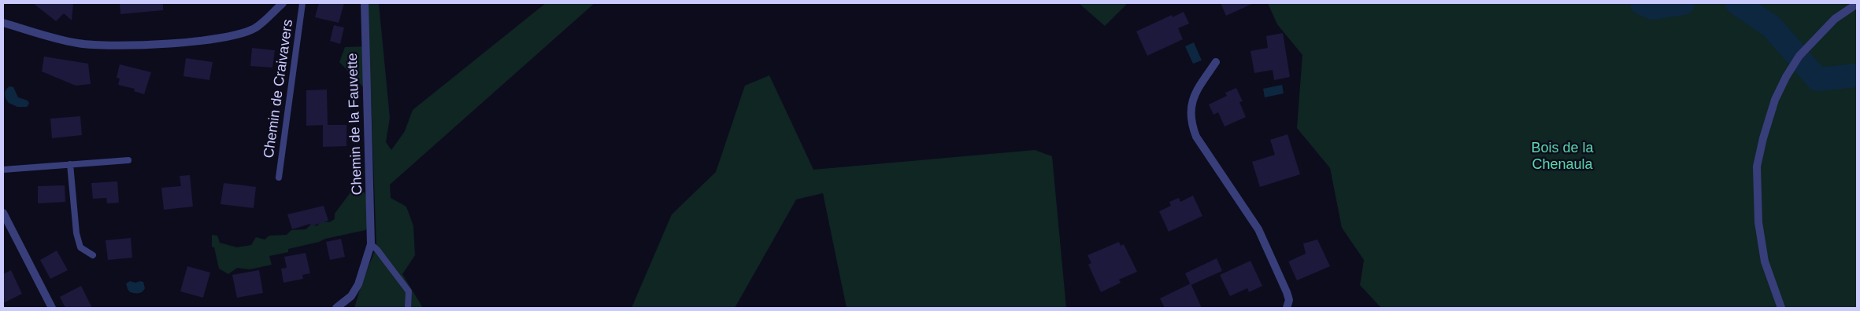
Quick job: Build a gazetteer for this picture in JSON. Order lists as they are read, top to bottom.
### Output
{
  "streets": {
    "street": ["Chemin de Craivavers", "Chemin de la Fauvette"]
  },
  "parks": ["Bois de la Chenaula"]
}
